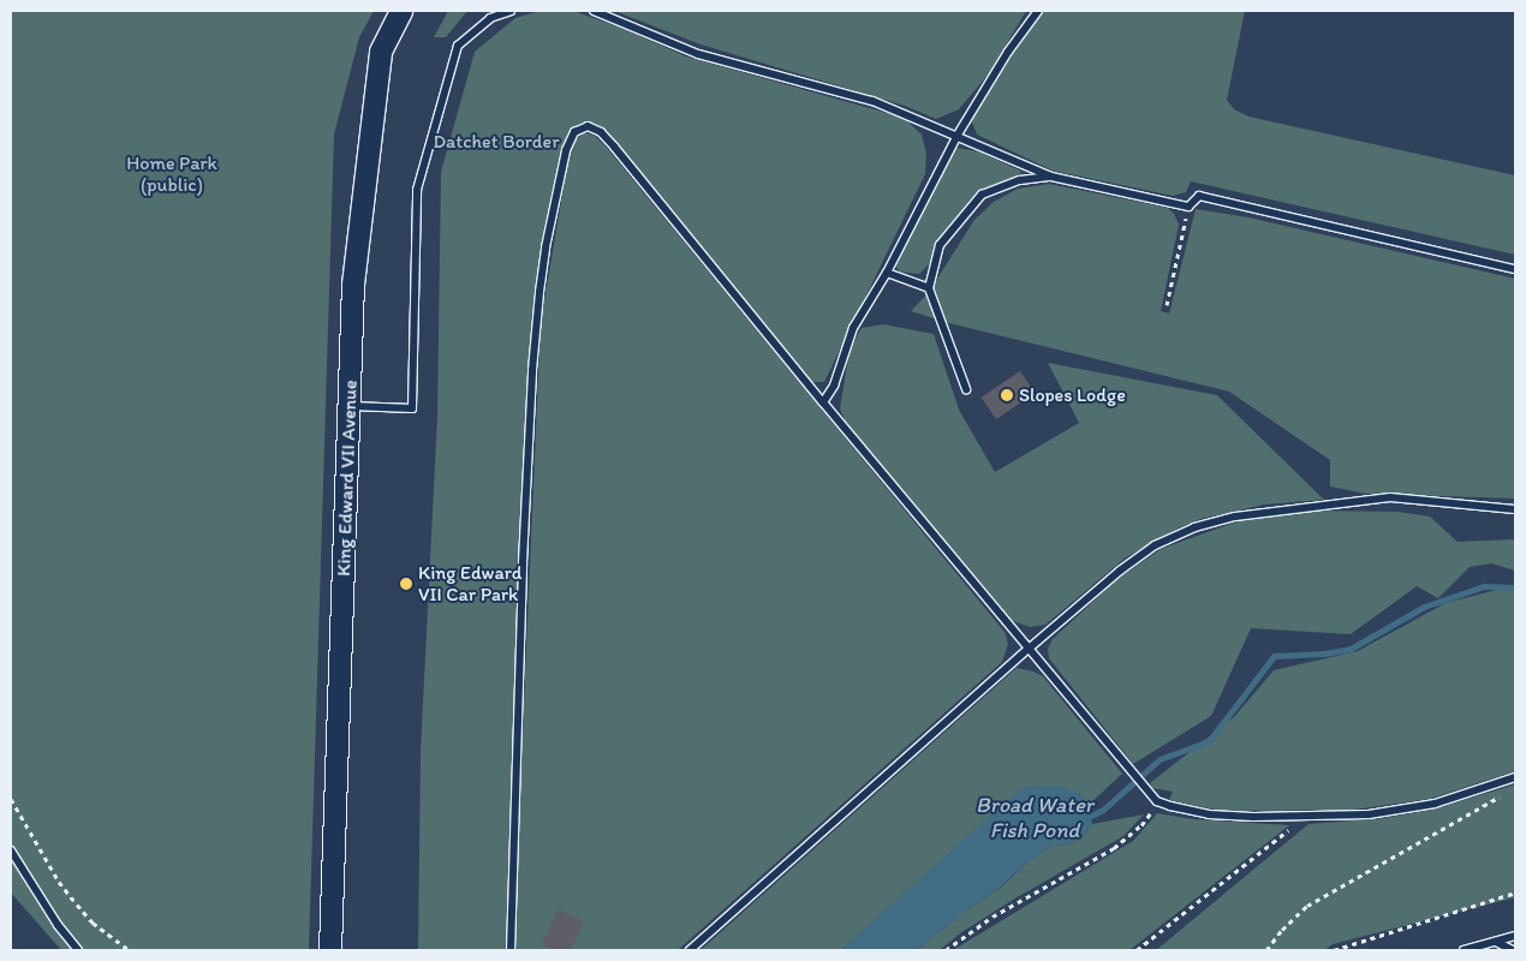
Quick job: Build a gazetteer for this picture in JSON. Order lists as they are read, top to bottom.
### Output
{
  "streets": {
    "main road": ["King Edward VII Avenue"]
  },
  "water": ["Broad Water Fish Pond"],
  "parks": ["Datchet Border", "Home Park (public)"],
  "places": ["Slopes Lodge", "King Edward VII Car Park"]
}
